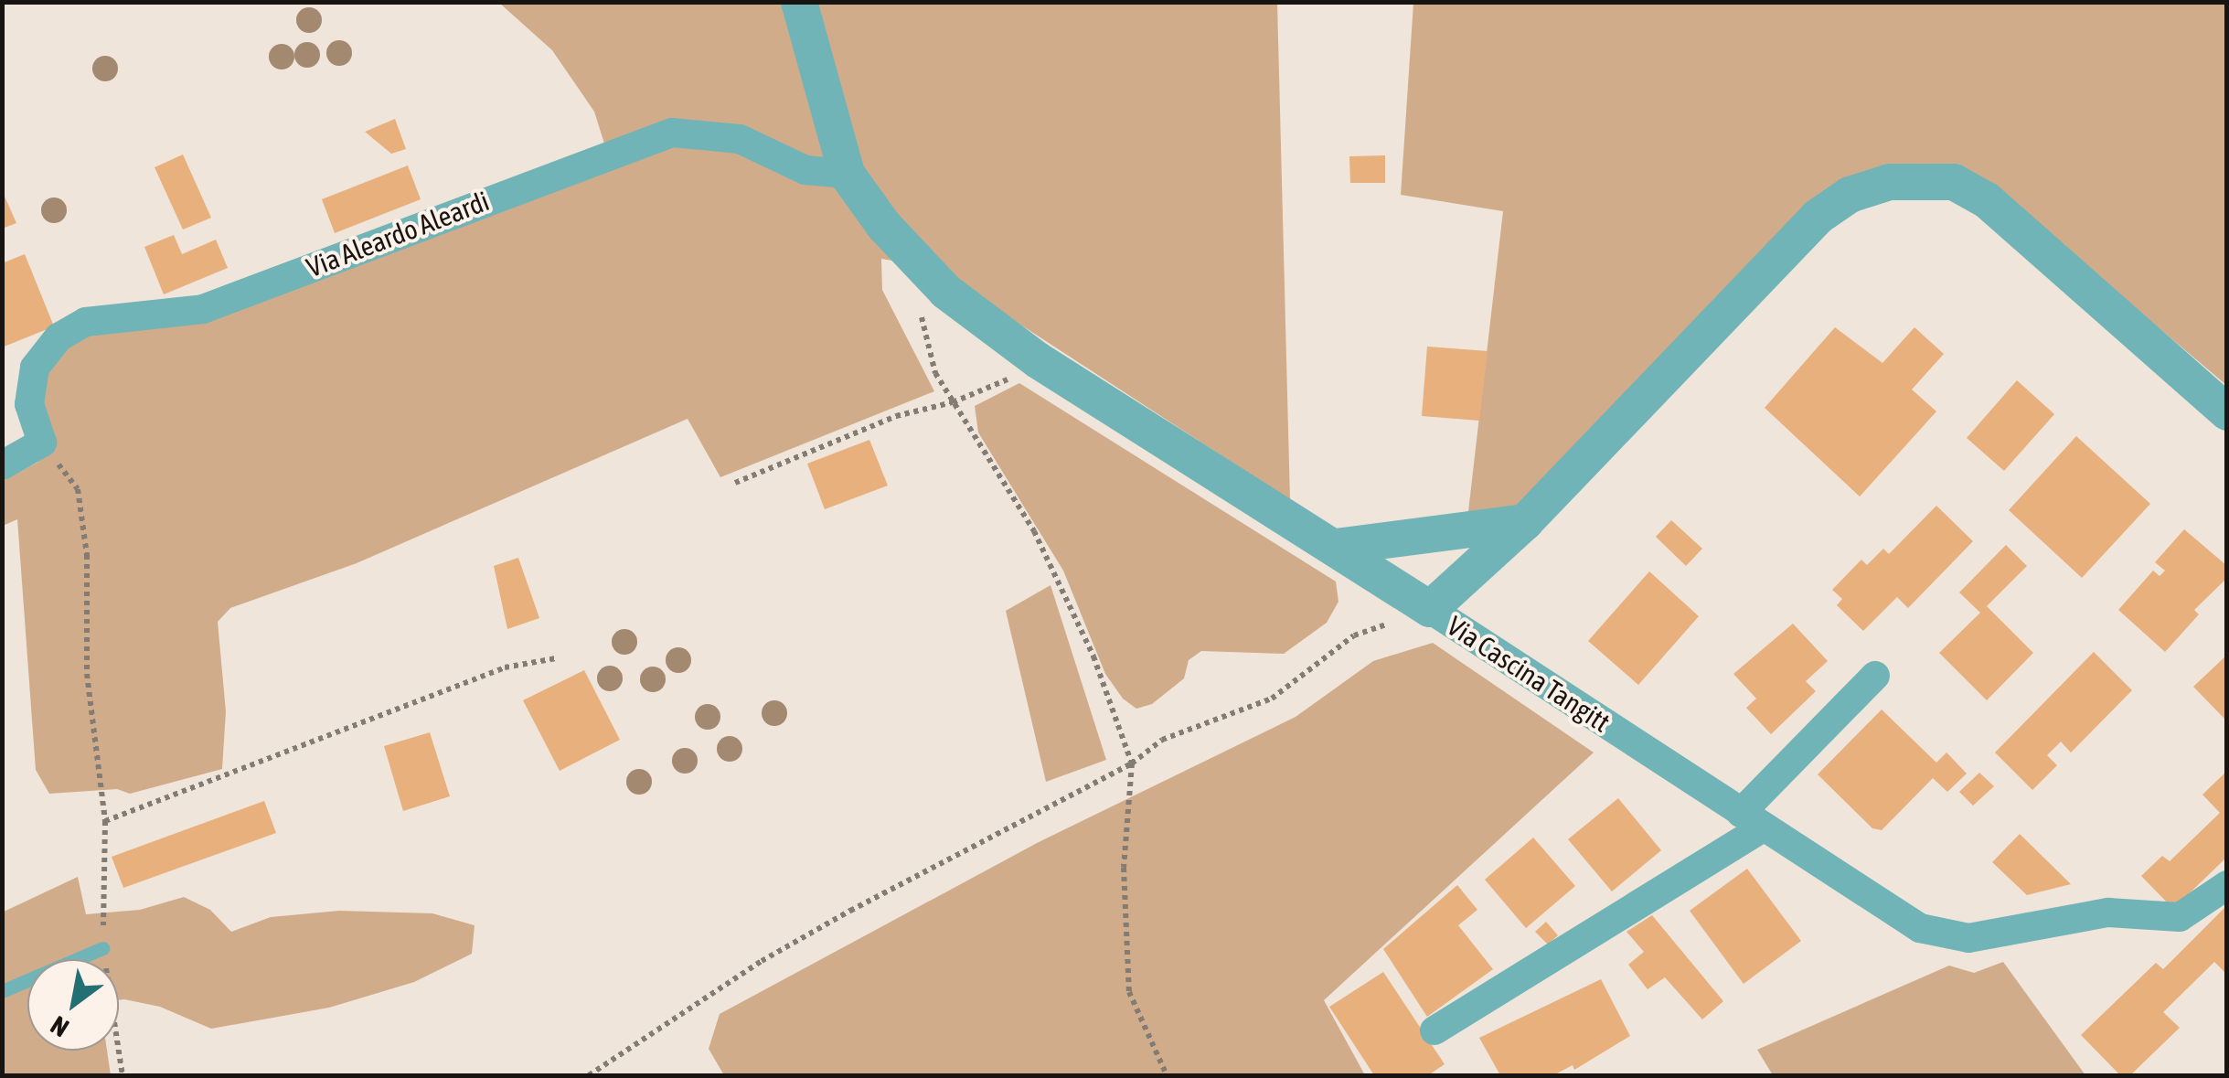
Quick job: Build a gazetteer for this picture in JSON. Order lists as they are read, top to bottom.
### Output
{
  "streets": {
    "street": ["Via Aleardo Aleardi", "Via Cascina Tangitt"]
  },
  "crossings": [
    ["Via Aleardo Aleardi", "Via Cascina Tangitt"]
  ],
  "north": "bottom left"
}
